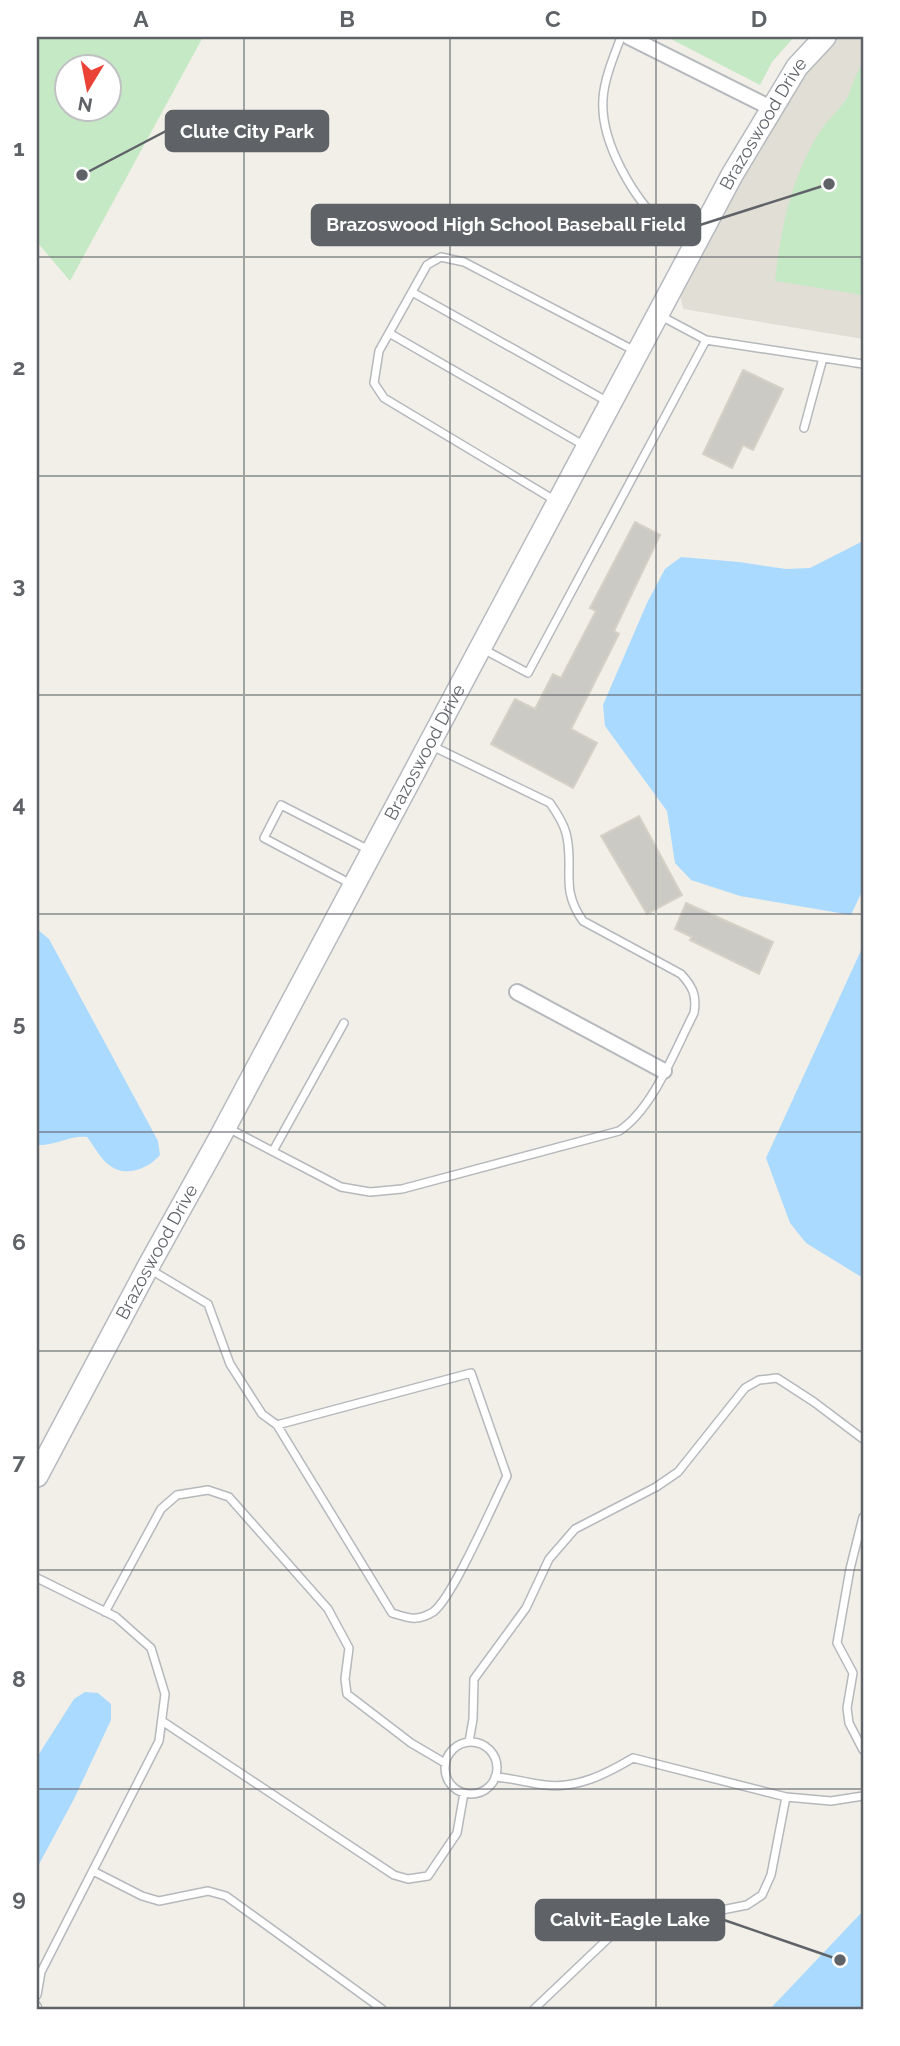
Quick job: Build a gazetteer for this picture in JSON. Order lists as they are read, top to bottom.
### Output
{
  "streets": {
    "street": ["Brazoswood Drive"]
  },
  "places": ["Clute City Park", "Brazoswood High School Baseball Field", "Calvit-Eagle Lake"],
  "north": "bottom",
  "grid": {
    "columns": [
      "A",
      "B",
      "C",
      "D"
    ],
    "rows": [
      "1",
      "2",
      "3",
      "4",
      "5",
      "6",
      "7",
      "8",
      "9"
    ]
  }
}
